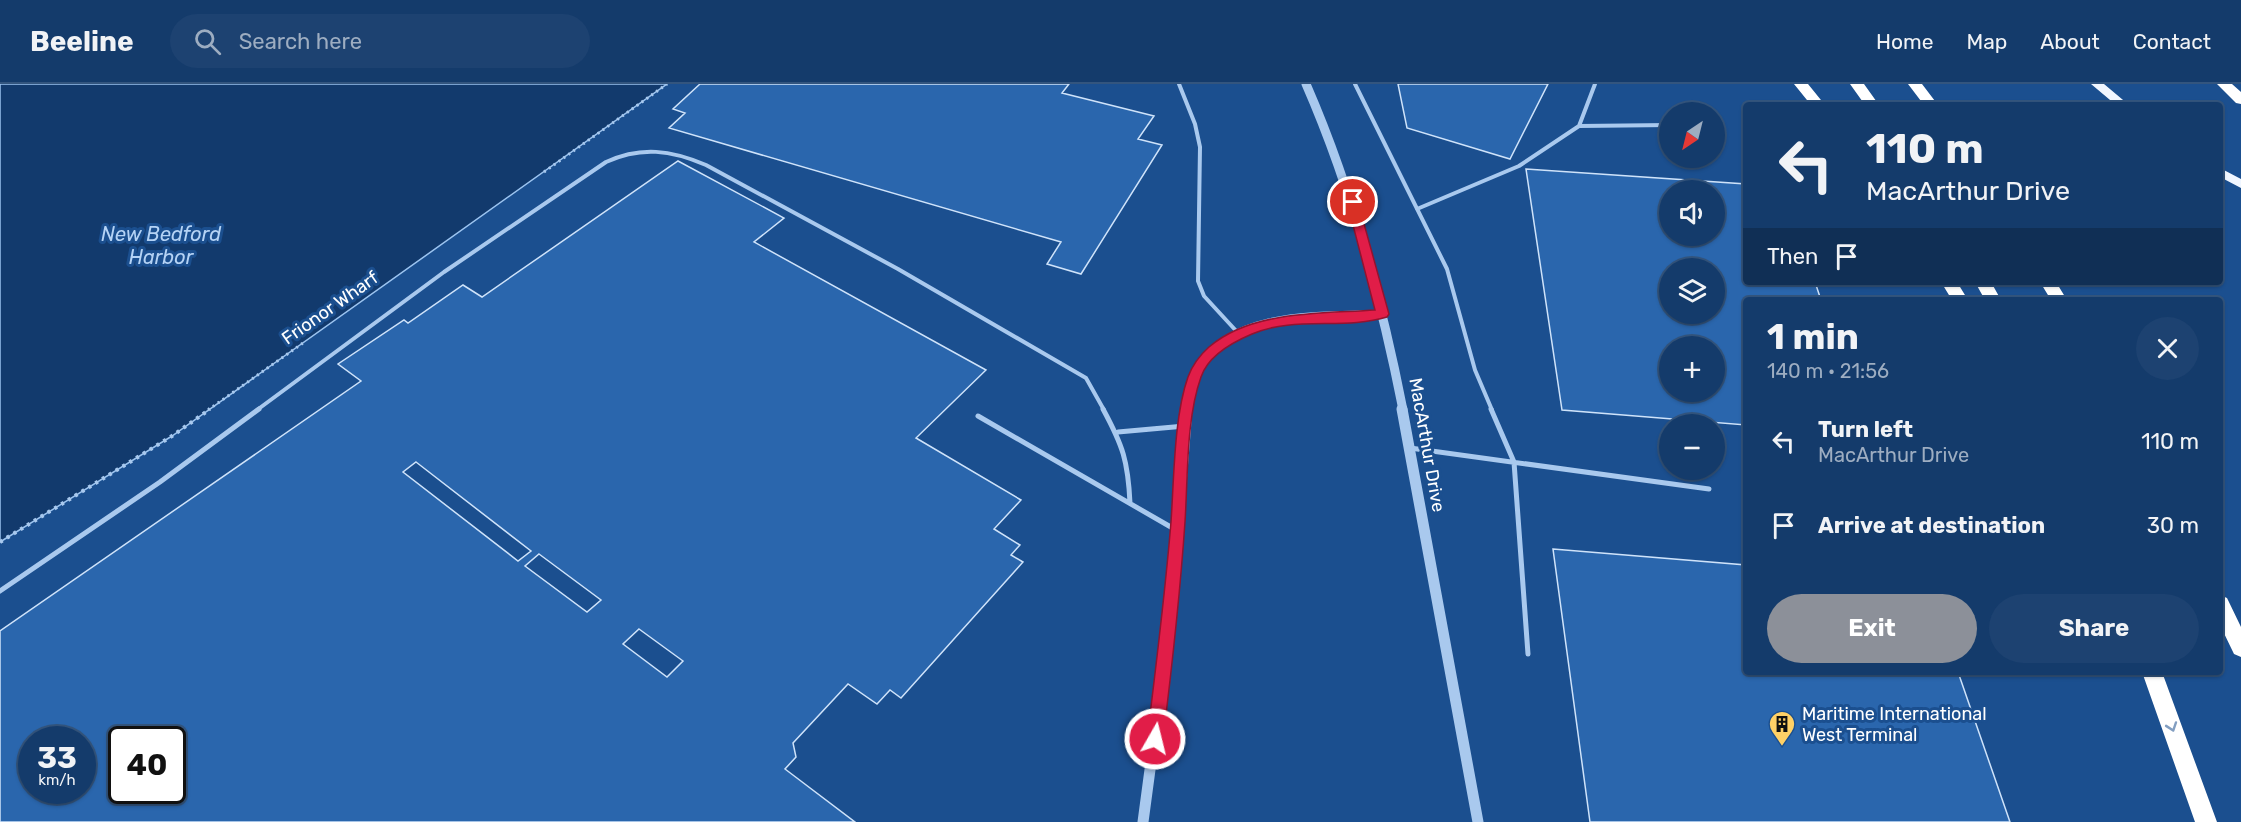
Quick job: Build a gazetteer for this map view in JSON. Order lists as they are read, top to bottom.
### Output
{
  "streets": {
    "street": ["MacArthur Drive"],
    "path": ["Frionor Wharf"]
  },
  "water": ["New Bedford Harbor"],
  "places": {
    "building": ["Maritime International West Terminal"]
  },
  "north": "bottom left",
  "page": {
    "header": "Beeline",
    "search": "Search here",
    "nav": [
      "Home",
      "Map",
      "About",
      "Contact"
    ],
    "map_buttons": ["+", "−"],
    "turn": ["110 m", "MacArthur Drive"],
    "then": "Then",
    "heading": ["1 min", "140 m · 21:56"],
    "list": [
      {
        "name": "Turn left",
        "note": "MacArthur Drive",
        "value": "110 m"
      },
      {
        "name": "Arrive at destination",
        "value": "30 m"
      }
    ],
    "buttons": ["Exit", "Share"],
    "speed": "33 km/h",
    "limit": "40"
  }
}
